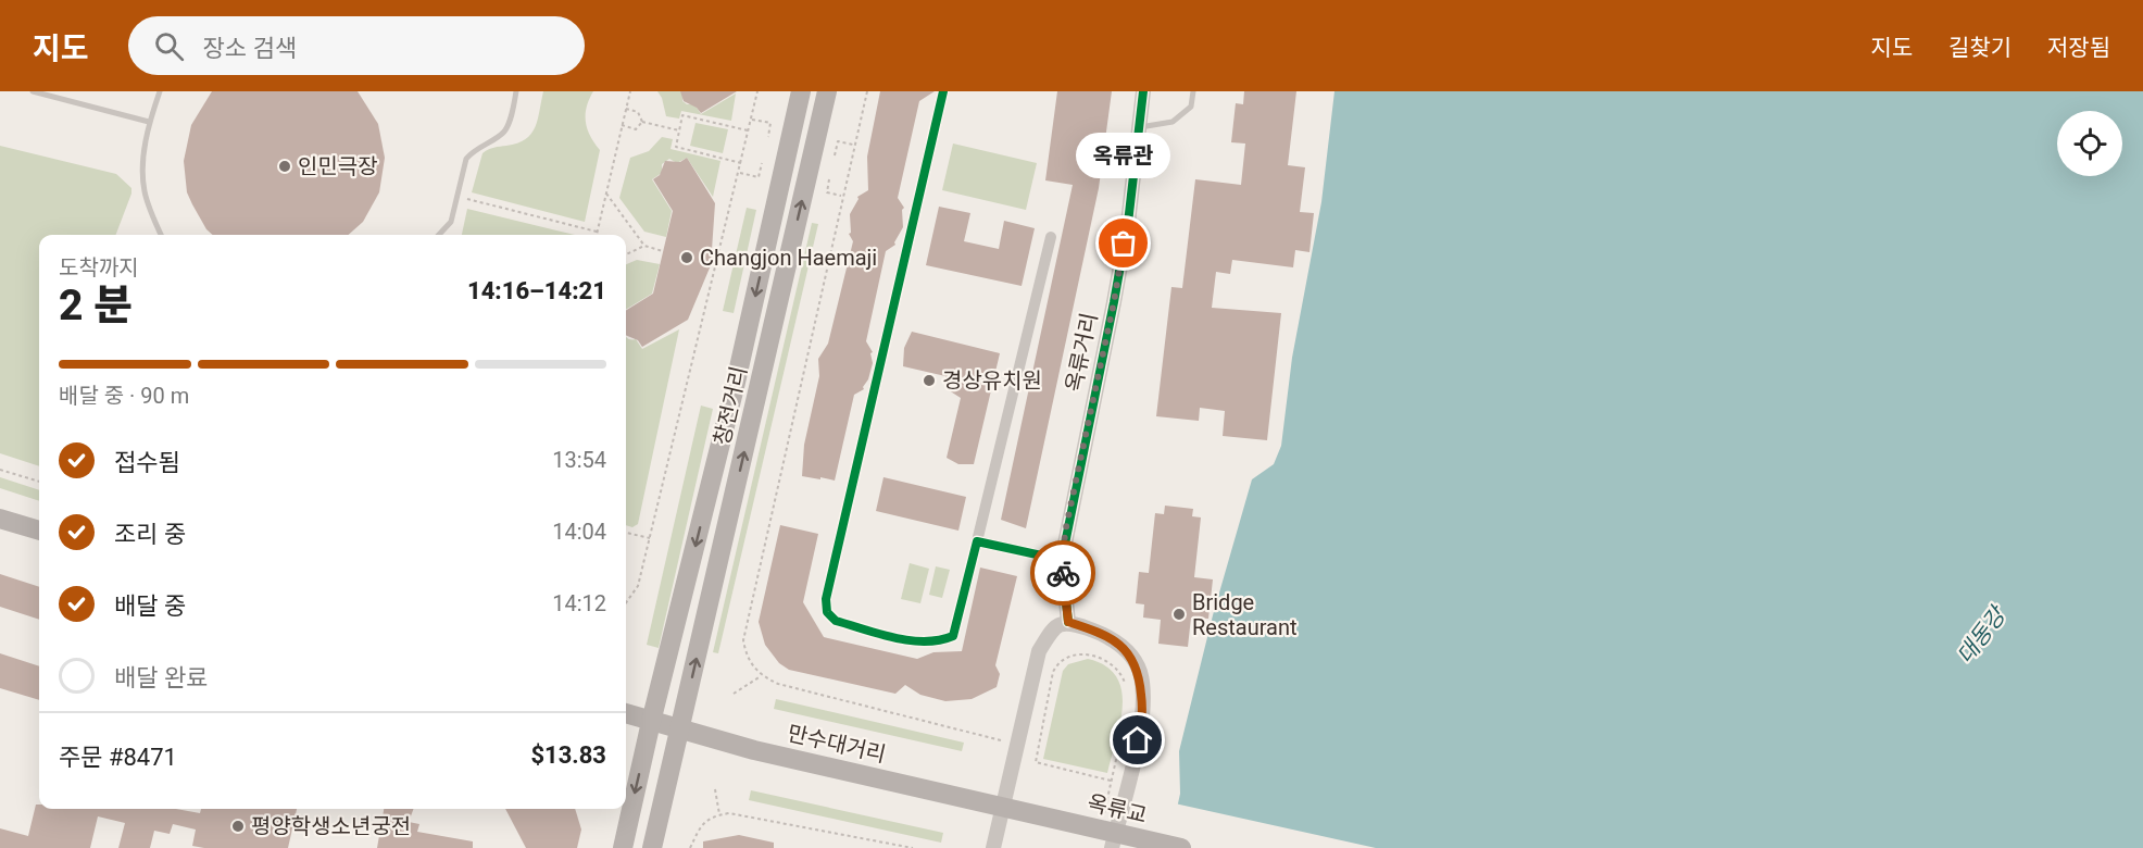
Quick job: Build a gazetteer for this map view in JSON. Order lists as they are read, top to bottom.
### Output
{
  "streets": {
    "main road": ["창전거리", "만수대거리", "옥류교"],
    "street": ["옥류거리"]
  },
  "crossings": [
    ["창전거리", "만수대거리"],
    ["만수대거리", "옥류교"]
  ],
  "water": ["대동강"],
  "places": [
    "인민극장",
    "옥류관",
    "Changjon Haemaji",
    "경상유치원",
    "Bridge Restaurant",
    "평양학생소년궁전"
  ],
  "page": {
    "header": "지도",
    "search": "장소 검색",
    "nav": ["지도", "길찾기", "저장됨"],
    "bubble": "옥류관",
    "heading": ["2 분", "도착까지", "14:16–14:21"],
    "panel": ["주문 #8471", "$13.83"],
    "bar": "배달 중 · 90 m",
    "list": [
      ["접수됨", "13:54"],
      ["조리 중", "14:04"],
      ["배달 중", "14:12"],
      "배달 완료"
    ]
  }
}
